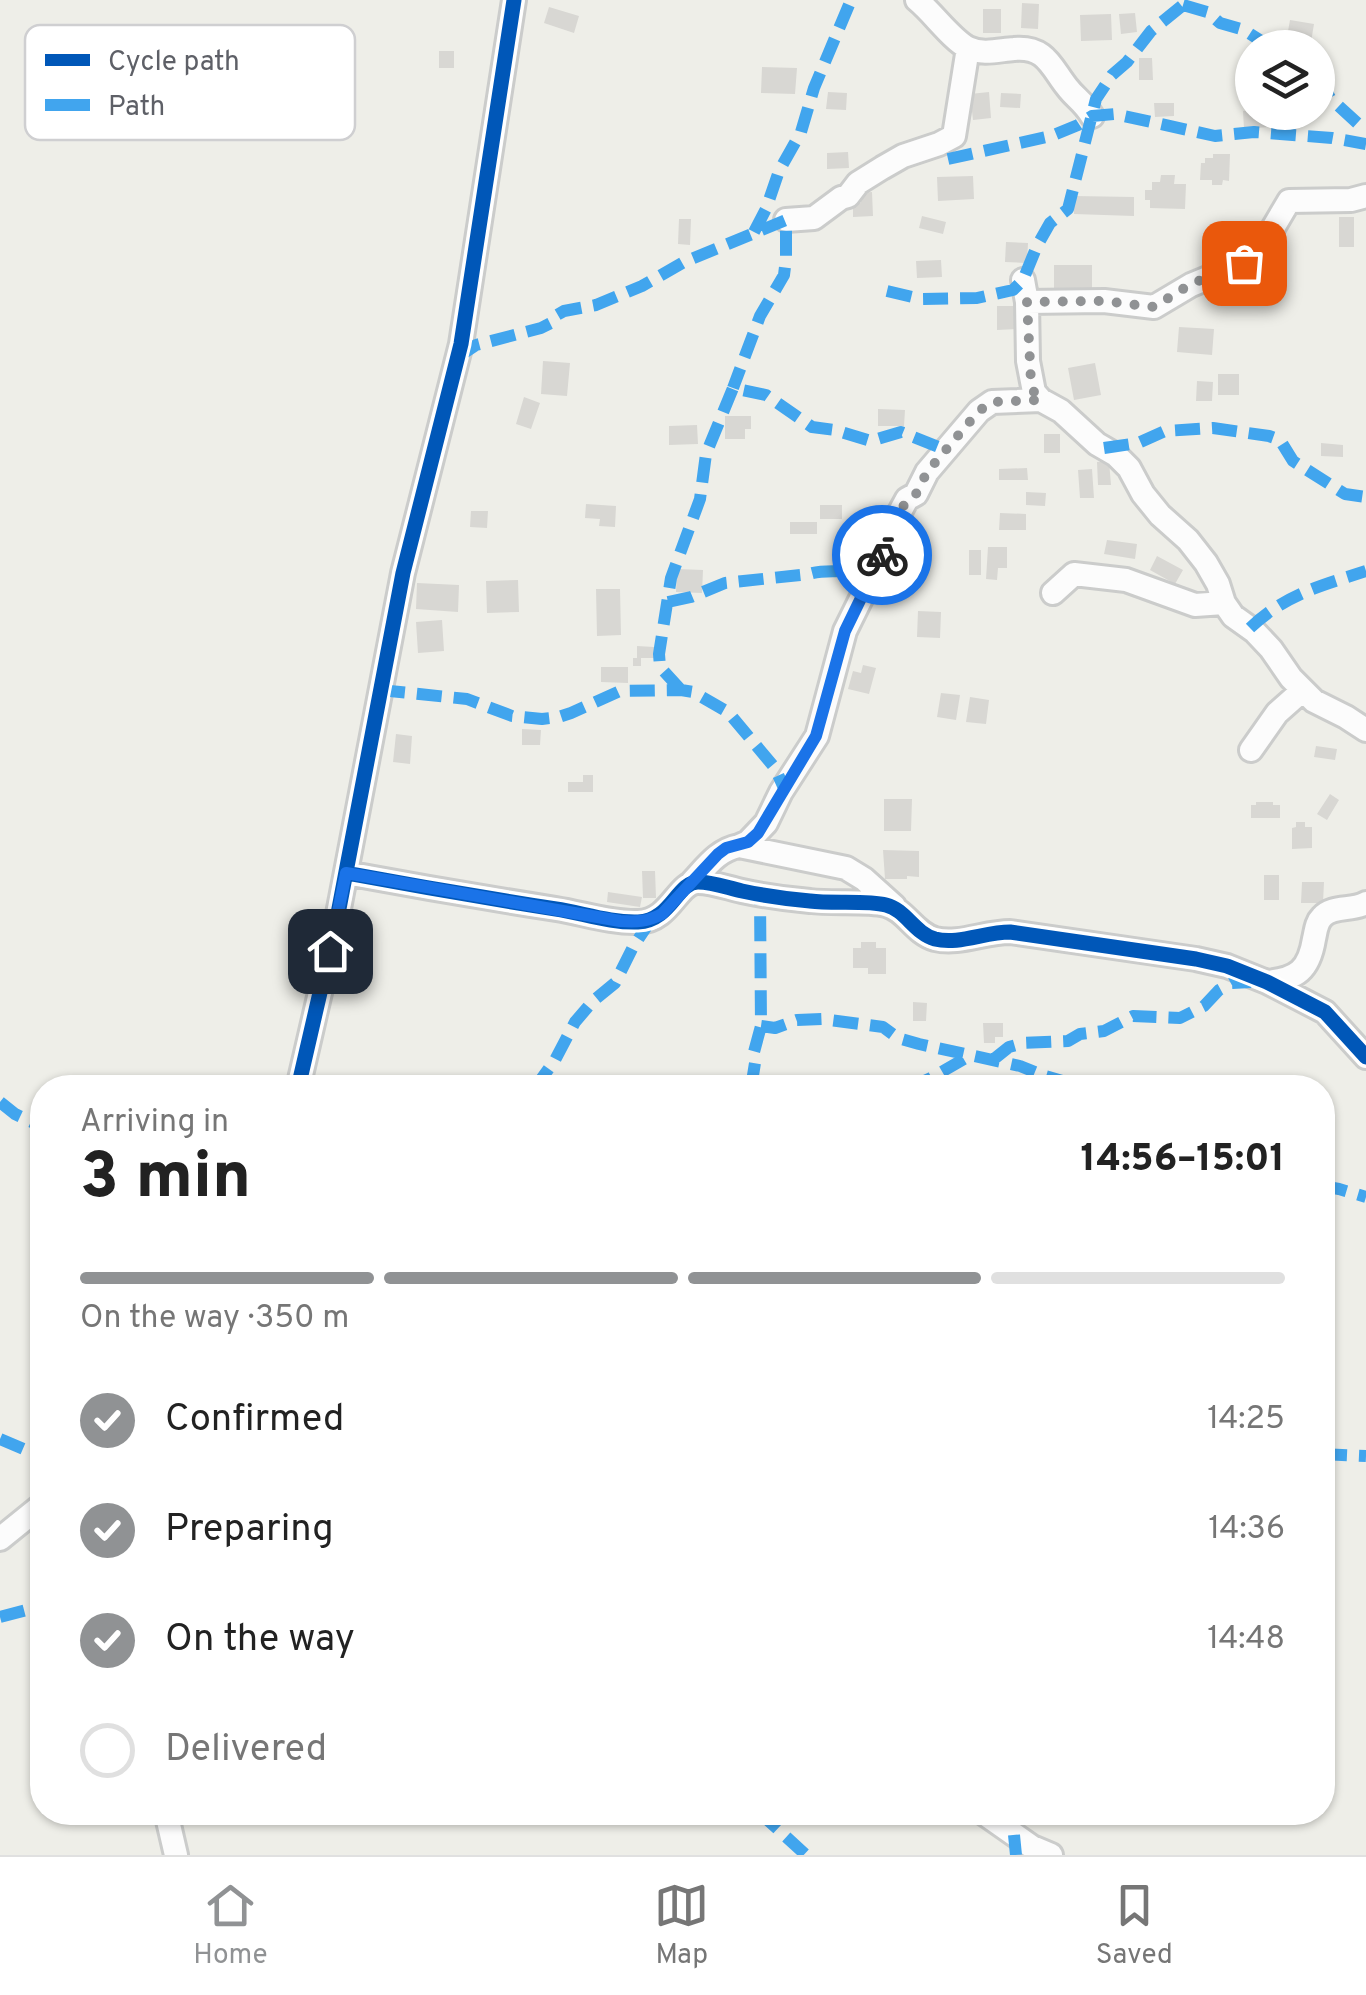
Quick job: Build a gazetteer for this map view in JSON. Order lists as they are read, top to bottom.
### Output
{
  "legend": ["Cycle path", "Path"],
  "page": {
    "heading": ["3 min", "Arriving in", "14:56–15:01"],
    "bar": "On the way · 350 m",
    "list": [
      ["Confirmed", "14:25"],
      ["Preparing", "14:36"],
      ["On the way", "14:48"],
      "Delivered"
    ],
    "tabs": ["Home", "Map", "Saved"]
  }
}
